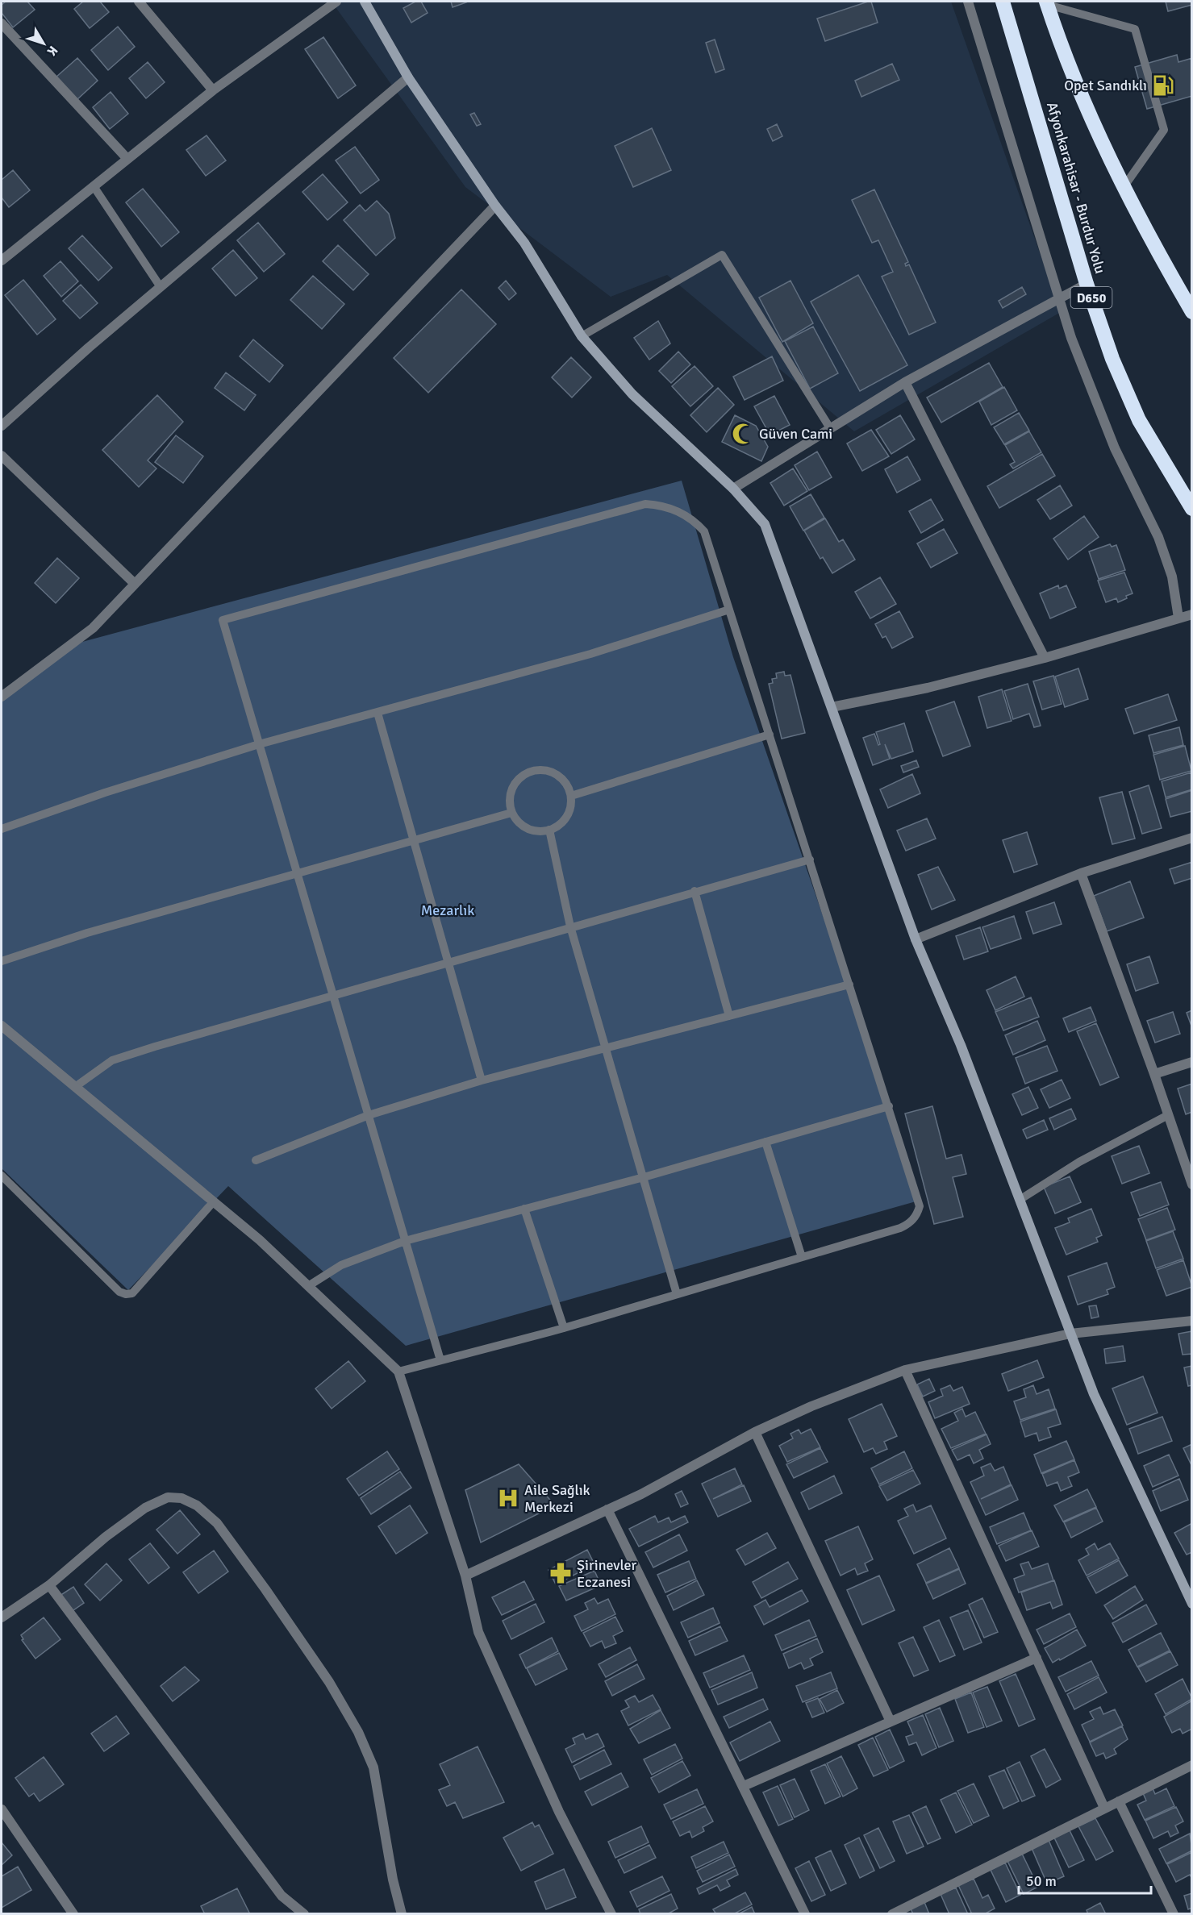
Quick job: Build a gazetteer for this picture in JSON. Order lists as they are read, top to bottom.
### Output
{
  "streets": {
    "highway": ["Afyonkarahisar - Burdur Yolu", "D650"]
  },
  "parks": ["Mezarlık"],
  "places": {
    "fuel station": ["Opet Sandıklı"],
    "mosque": ["Güven Cami"],
    "hospital": ["Aile Sağlık Merkezi"],
    "pharmacy": ["Şirinevler Eczanesi"]
  },
  "scale_bar": "50 m",
  "north": "bottom right"
}
